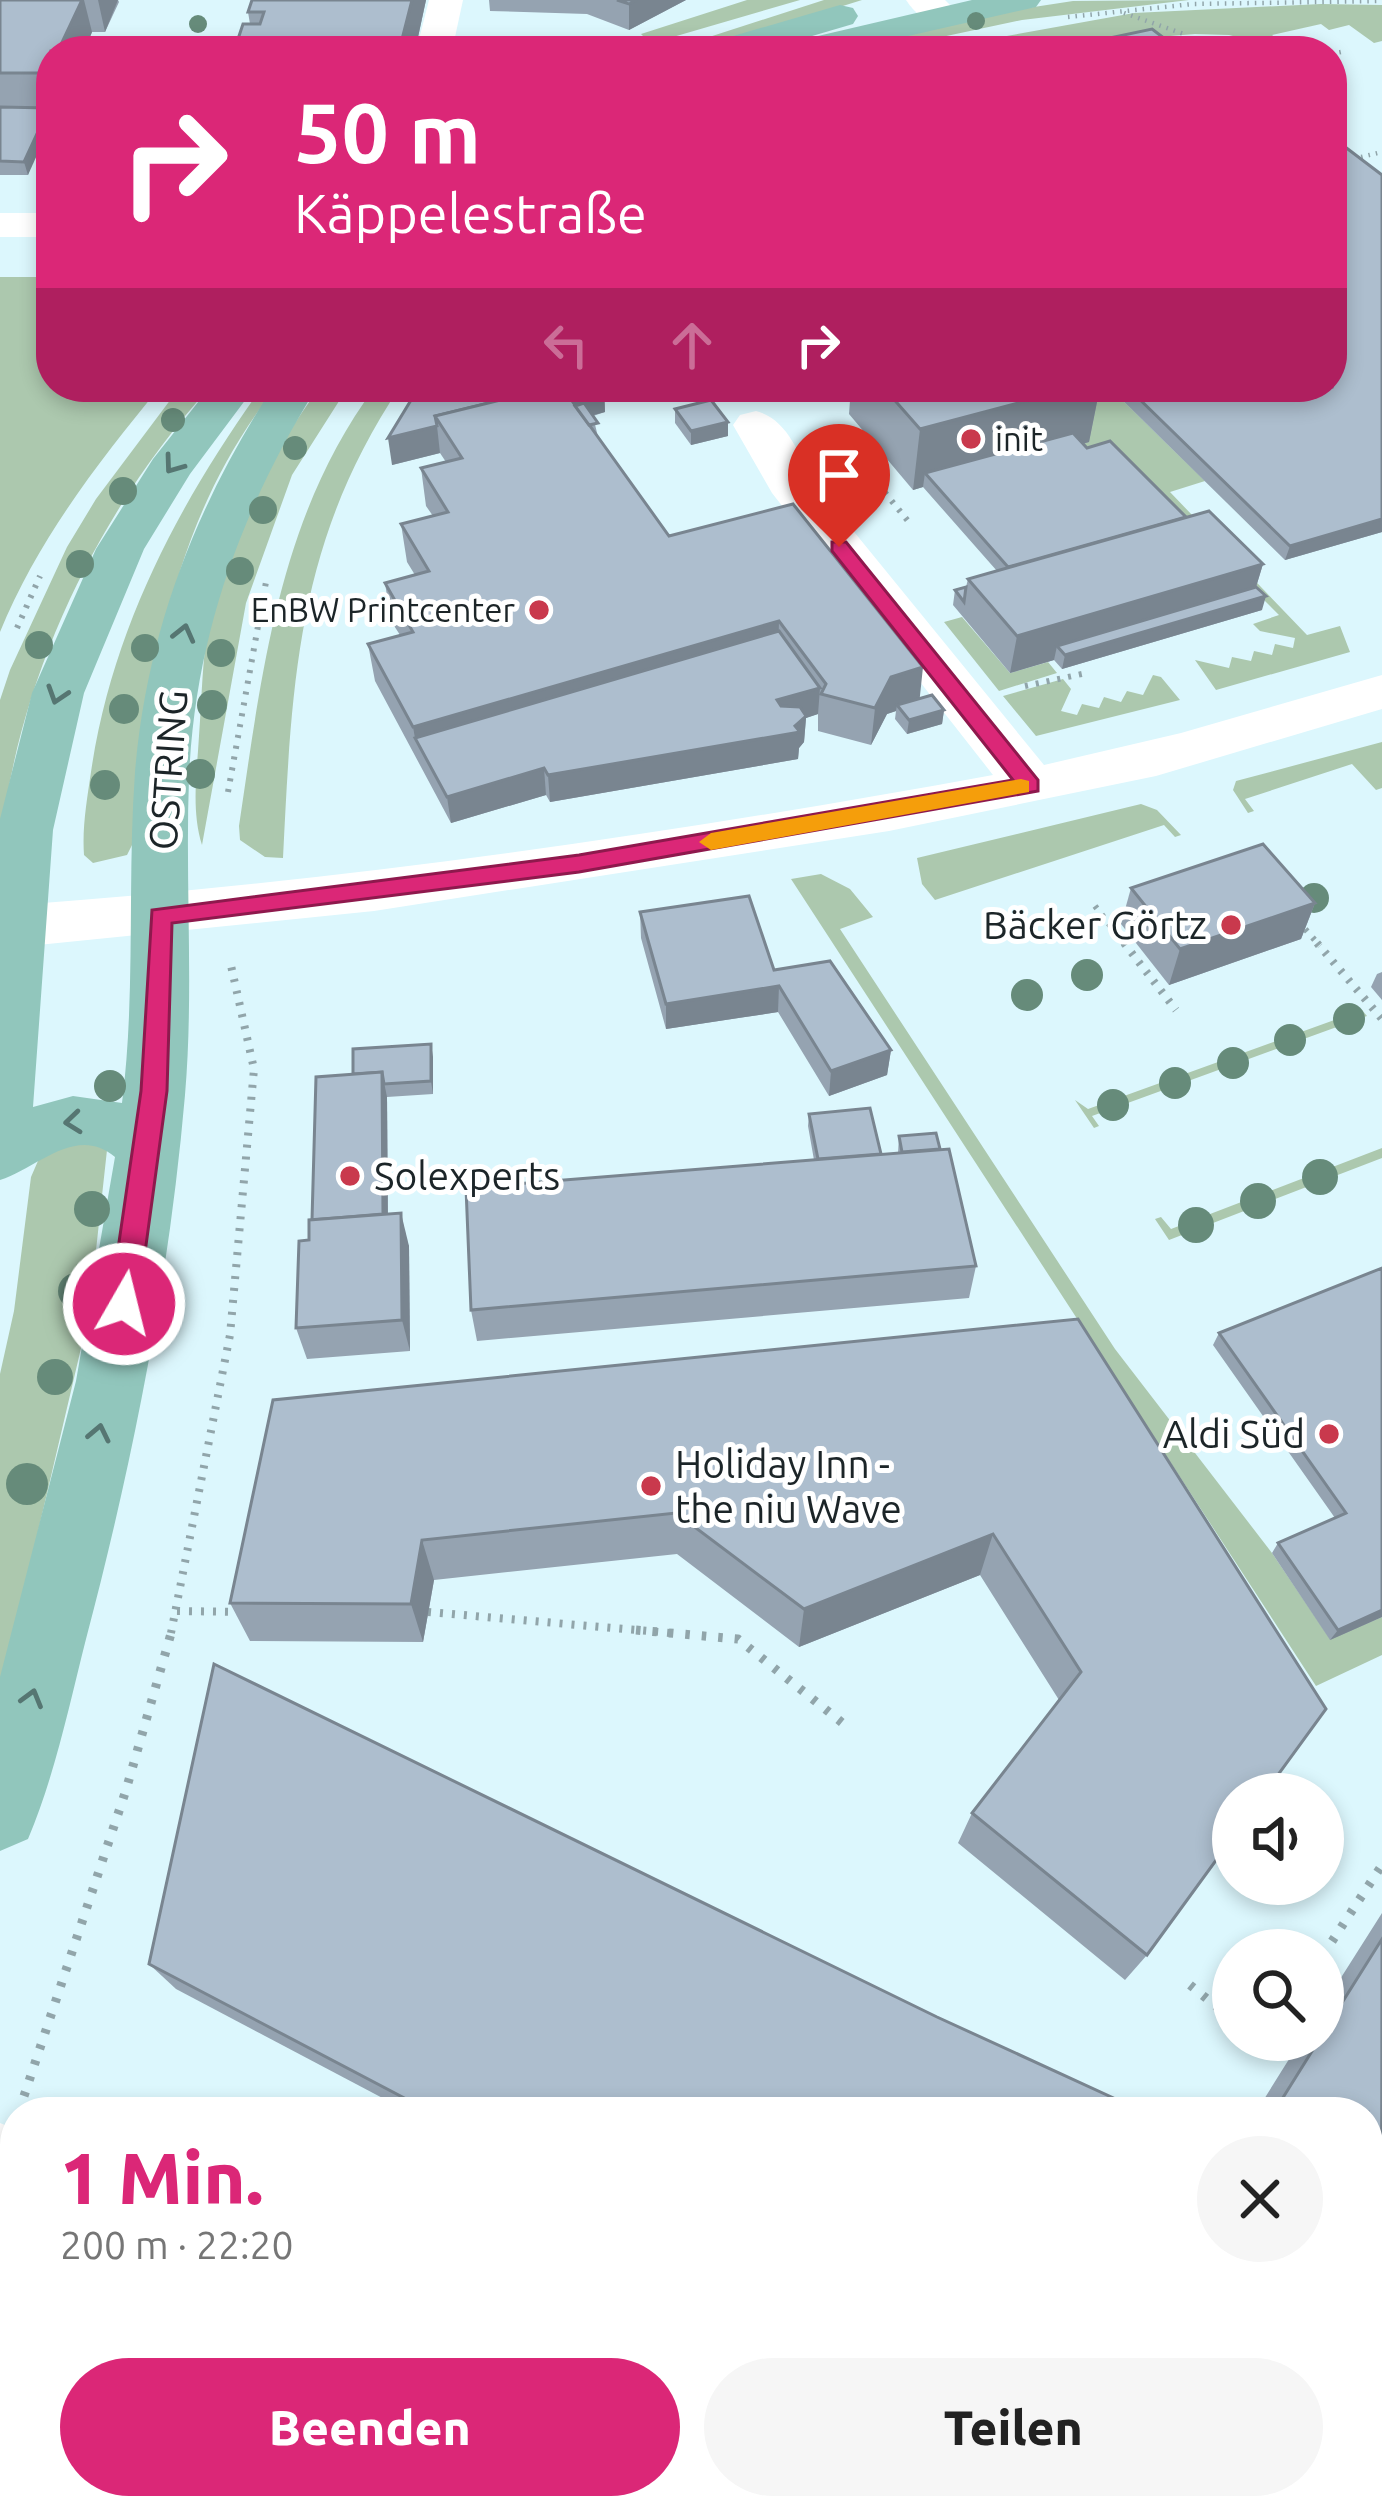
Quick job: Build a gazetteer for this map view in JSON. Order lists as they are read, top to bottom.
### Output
{
  "streets": {
    "main road": ["OSTRING"]
  },
  "places": [
    "init",
    "EnBW Printcenter",
    "Bäcker Görtz",
    "Solexperts",
    "Aldi Süd",
    "Holiday Inn - the niu Wave"
  ],
  "page": {
    "turn": ["50 m", "Käppelestraße"],
    "heading": ["1 Min.", "200 m · 22:20"],
    "buttons": ["Beenden", "Teilen"]
  }
}
